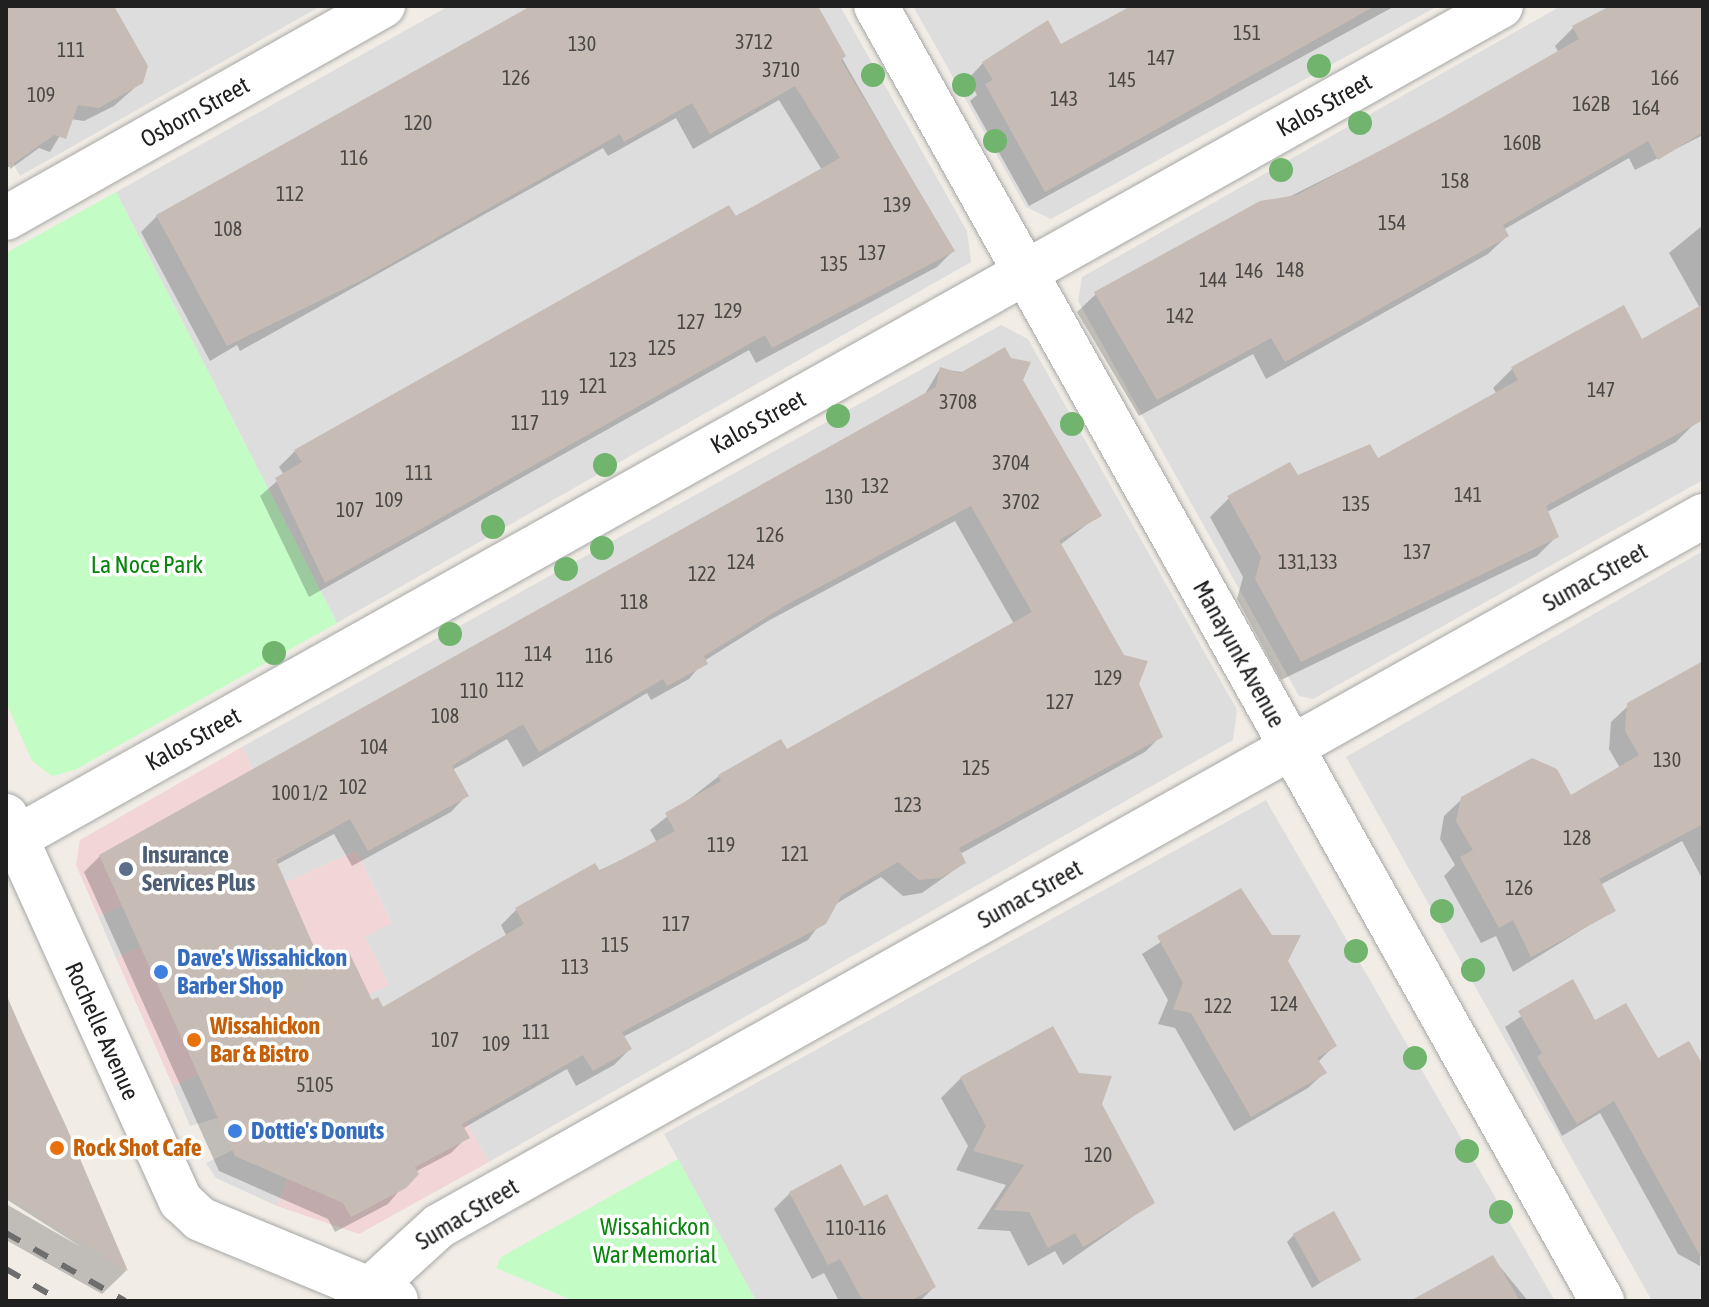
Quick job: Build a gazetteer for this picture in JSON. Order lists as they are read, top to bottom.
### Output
{
  "streets": {
    "street": [
      "Kalos Street",
      "Osborn Street",
      "Sumac Street",
      "Manayunk Avenue",
      "Rochelle Avenue"
    ]
  },
  "crossings": [
    ["Kalos Street", "Manayunk Avenue"],
    ["Kalos Street", "Rochelle Avenue"],
    ["Sumac Street", "Manayunk Avenue"],
    ["Sumac Street", "Rochelle Avenue"]
  ],
  "parks": ["La Noce Park", "Wissahickon War Memorial"],
  "places": [
    "Insurance Services Plus",
    "Dave's Wissahickon Barber Shop",
    "Wissahickon Bar & Bistro",
    "Dottie's Donuts",
    "Rock Shot Cafe"
  ],
  "house_numbers": [
    "151",
    "3712",
    "130",
    "111",
    "147",
    "3710",
    "126",
    "166",
    "145",
    "109",
    "143",
    "162B",
    "164",
    "120",
    "160B",
    "116",
    "158",
    "112",
    "139",
    "154",
    "108",
    "137",
    "135",
    "148",
    "146",
    "144",
    "129",
    "142",
    "127",
    "125",
    "123",
    "121",
    "147",
    "119",
    "3708",
    "117",
    "3704",
    "111",
    "132",
    "141",
    "130",
    "109",
    "3702",
    "135",
    "107",
    "126",
    "137",
    "124",
    "131,133",
    "122",
    "118",
    "114",
    "116",
    "129",
    "112",
    "110",
    "127",
    "108",
    "104",
    "130",
    "125",
    "102",
    "100 1/2",
    "123",
    "128",
    "119",
    "121",
    "126",
    "117",
    "115",
    "113",
    "124",
    "122",
    "111",
    "107",
    "109",
    "5105",
    "120",
    "110-116"
  ]
}
